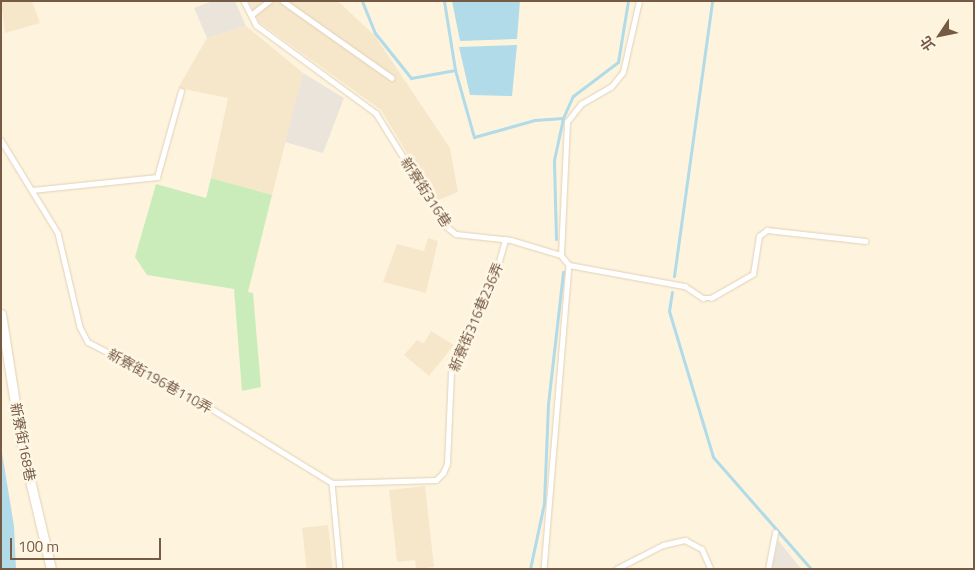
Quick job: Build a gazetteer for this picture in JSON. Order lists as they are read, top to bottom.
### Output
{
  "streets": {
    "street": ["新寮街168巷"],
    "lane": ["新寮街316巷", "新寮街316巷236弄", "新寮街196巷110弄"]
  },
  "crossings": [
    ["新寮街316巷", "新寮街316巷236弄"],
    ["新寮街316巷236弄", "新寮街196巷110弄"]
  ],
  "scale_bar": "100 m",
  "north": "bottom left"
}
